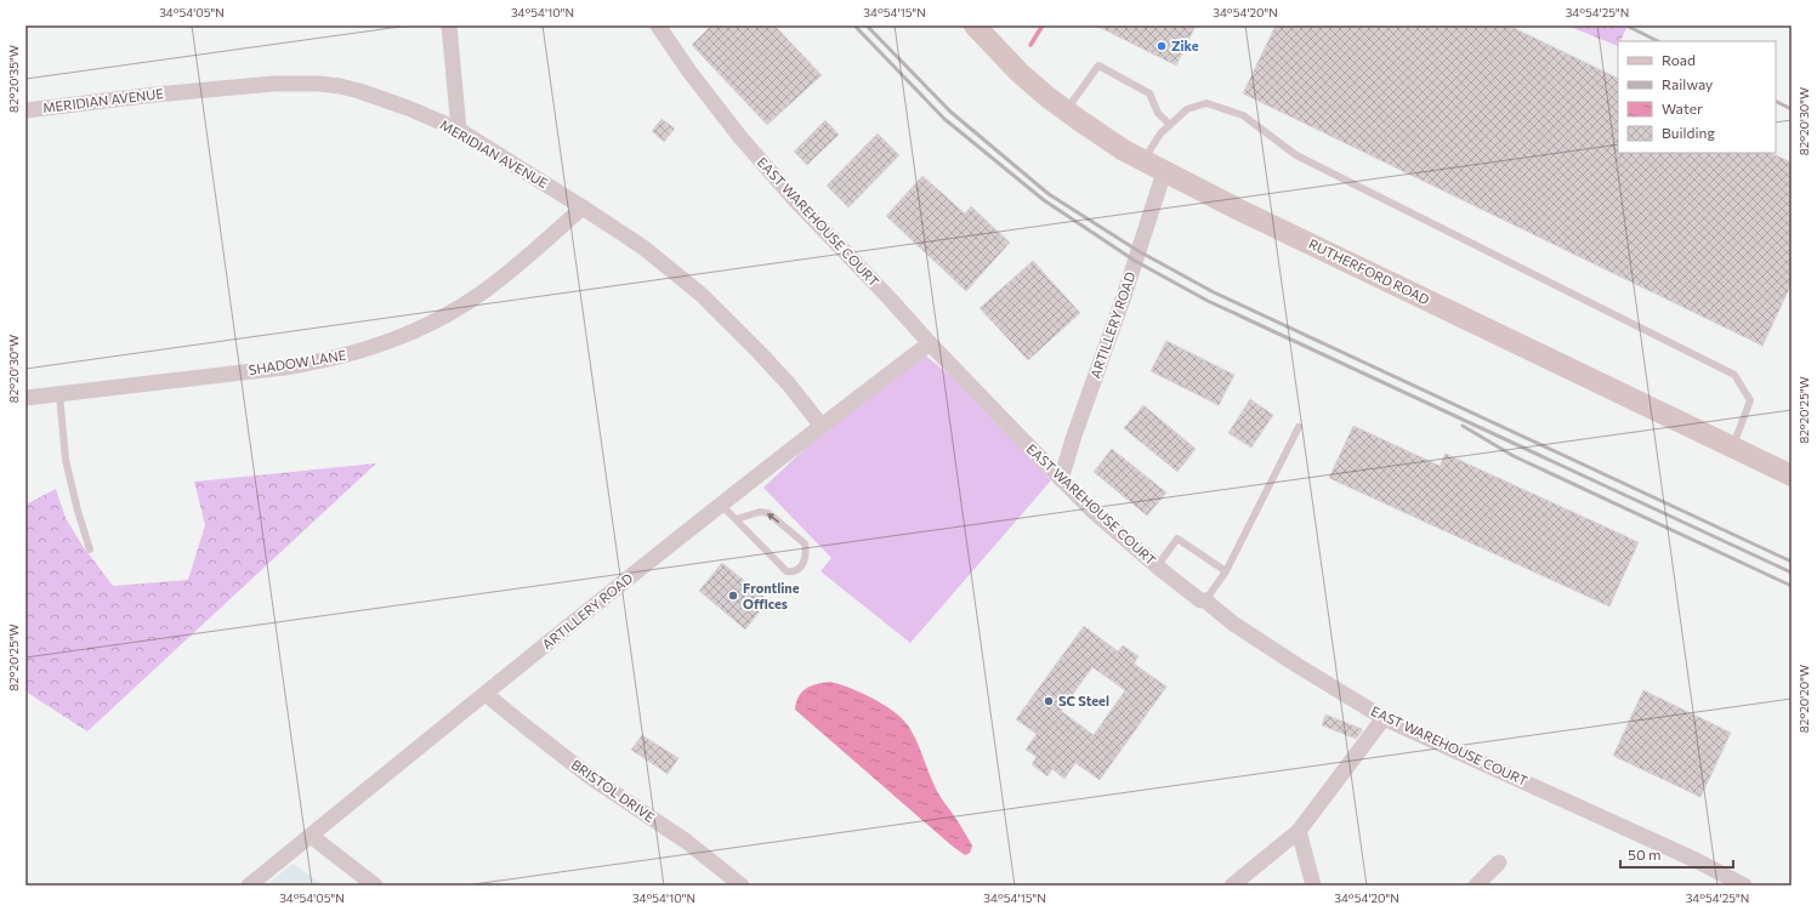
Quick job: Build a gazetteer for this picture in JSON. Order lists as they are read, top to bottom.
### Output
{
  "streets": {
    "street": [
      "MERIDIAN AVENUE",
      "EAST WAREHOUSE COURT",
      "RUTHERFORD ROAD",
      "ARTILLERY ROAD",
      "SHADOW LANE",
      "BRISTOL DRIVE"
    ]
  },
  "crossings": [
    ["MERIDIAN AVENUE", "ARTILLERY ROAD"],
    ["MERIDIAN AVENUE", "SHADOW LANE"],
    ["EAST WAREHOUSE COURT", "ARTILLERY ROAD"],
    ["RUTHERFORD ROAD", "ARTILLERY ROAD"],
    ["ARTILLERY ROAD", "BRISTOL DRIVE"]
  ],
  "places": ["Zike", "Frontline Offices", "SC Steel"],
  "legend": [
    "Road",
    "Railway",
    "Water",
    "Building"
  ],
  "scale_bar": "50 m",
  "coordinates": [
    "34°54'05\"N",
    "34°54'10\"N",
    "34°54'15\"N",
    "34°54'20\"N",
    "34°54'25\"N",
    "82°20'35\"W",
    "82°20'30\"W",
    "82°20'25\"W",
    "82°20'20\"W"
  ]
}
